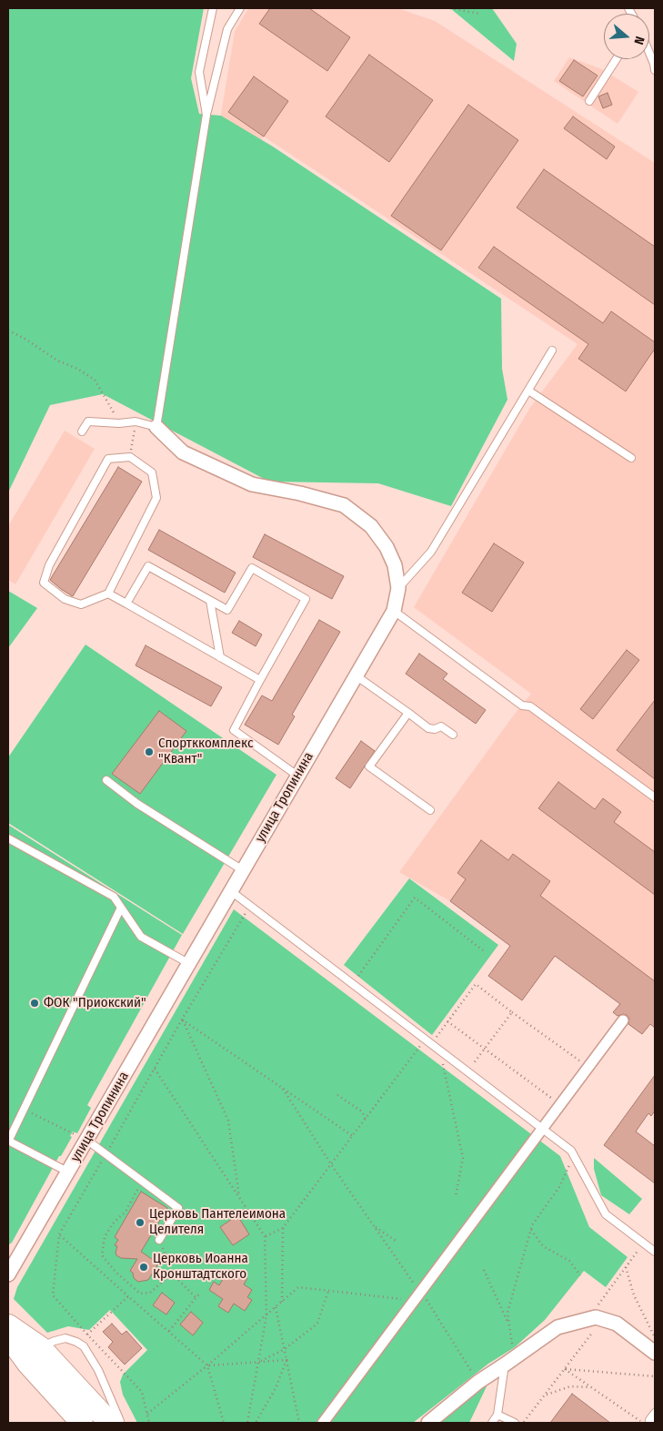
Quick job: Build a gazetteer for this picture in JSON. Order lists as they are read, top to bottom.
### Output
{
  "streets": {
    "street": ["улица Тропинина"]
  },
  "places": [
    "Спортккомплекс \"Квант\"",
    "ФОК \"Приокский\"",
    "Церковь Пантелеимона Целителя",
    "Церковь Иоанна Кронштадтского"
  ],
  "north": "right"
}
